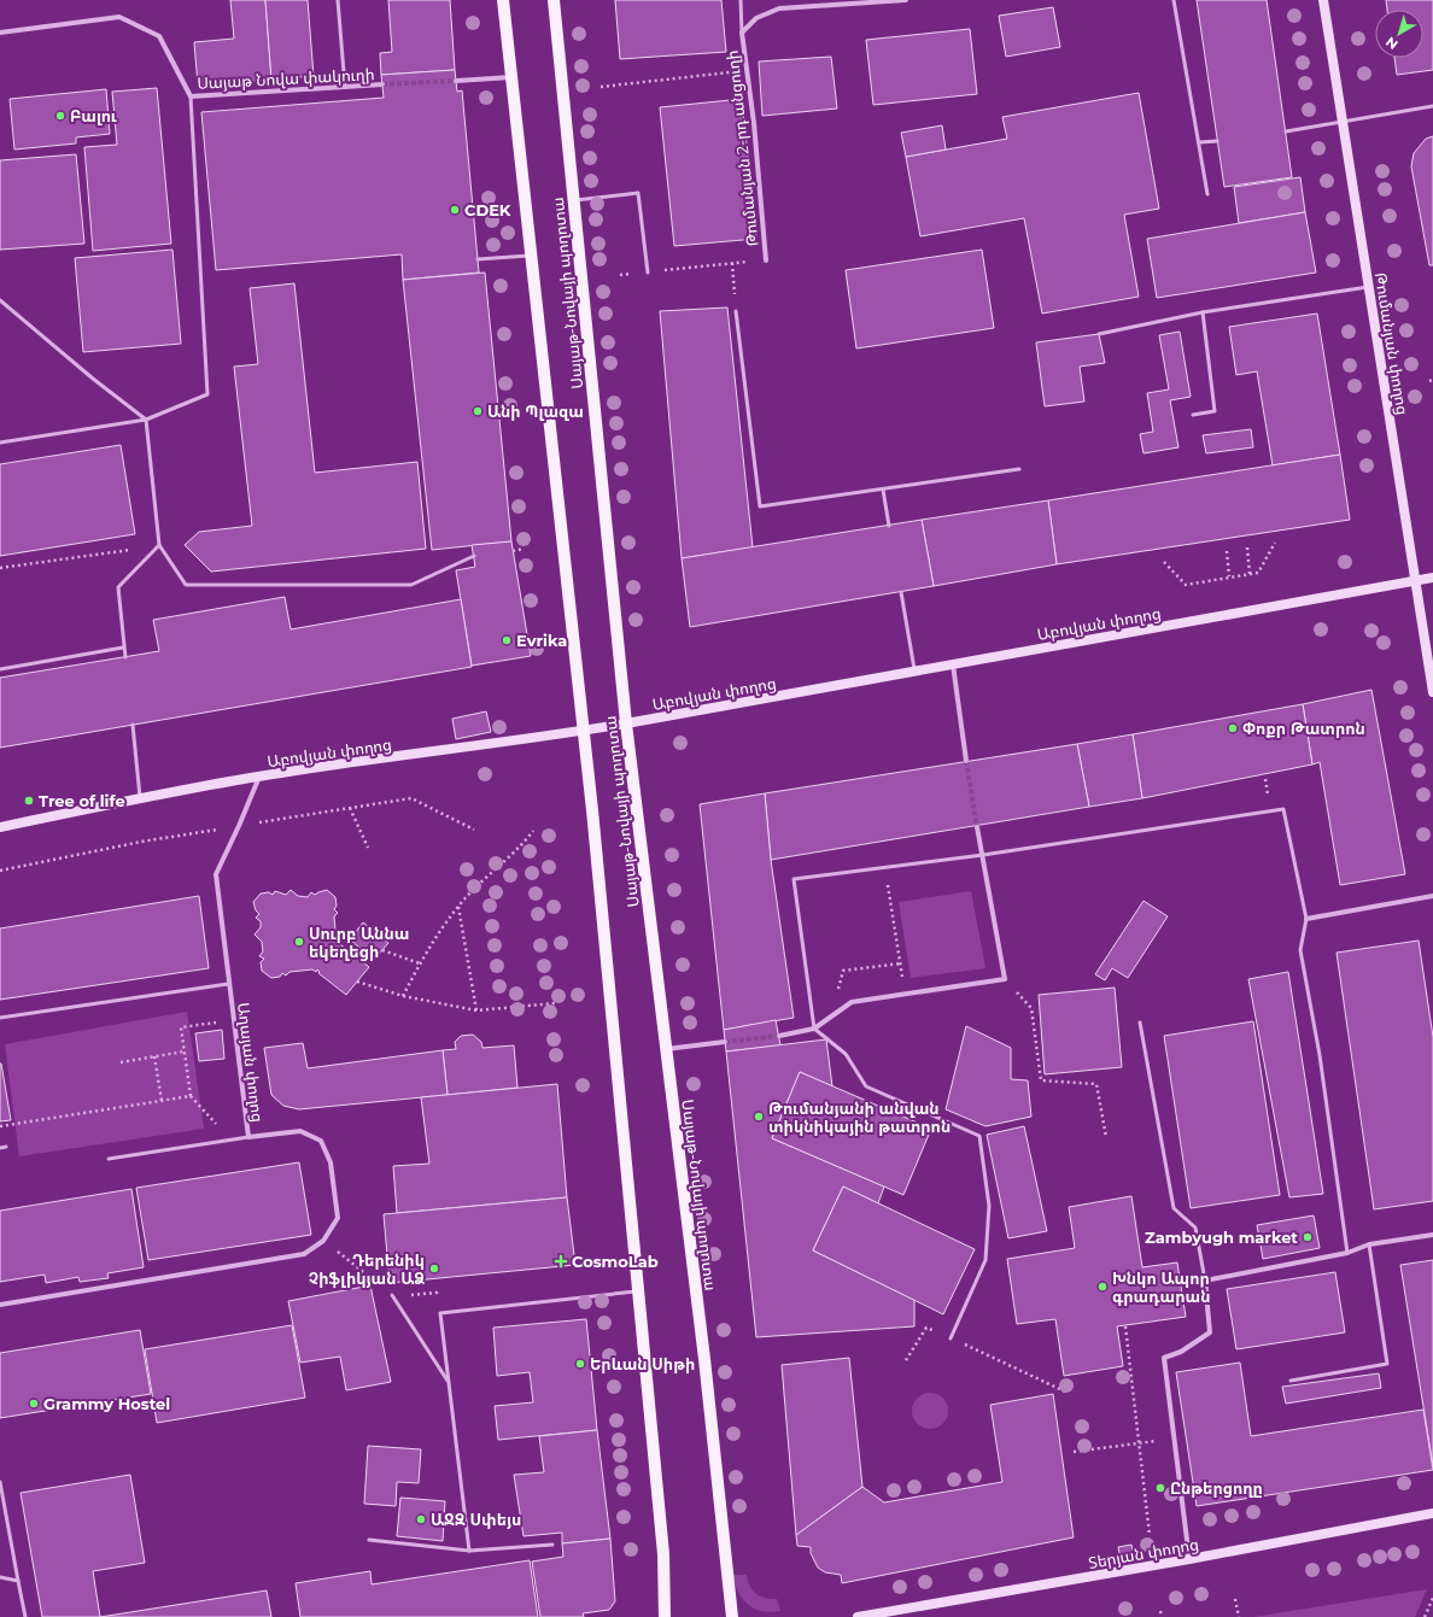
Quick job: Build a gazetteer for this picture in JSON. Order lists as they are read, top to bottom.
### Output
{
  "streets": {
    "main road": [
      "Սայաթ-Նովայի պողոտա",
      "Թումանյան փողոց",
      "Աբովյան փողոց",
      "Տերյան փողոց"
    ],
    "street": ["Սայաթ Նովա փակուղի", "Թումանյան 2-րդ անցուղի", "Աղայան փողոց"]
  },
  "crossings": [
    ["Սայաթ-Նովայի պողոտա", "Աբովյան փողոց"],
    ["Թումանյան փողոց", "Աբովյան փողոց"],
    ["Աբովյան փողոց", "Աղայան փողոց"]
  ],
  "places": {
    "other": [
      "Բալու",
      "CDEK",
      "Անի Պլազա",
      "Evrika",
      "Փոքր Թատրոն",
      "Tree of life",
      "Սուրբ Աննա եկեղեցի",
      "Թումանյանի անվան տիկնիկային թատրոն",
      "Zambyugh market",
      "Դերենիկ Չիֆլիկյան ԱՁ",
      "Խնկո Ապոր գրադարան",
      "Երևան Սիթի",
      "Grammy Hostel",
      "Ընթերցողը",
      "ԱՋԶ Սփեյս"
    ],
    "health": ["CosmoLab"]
  },
  "north": "bottom left"
}
